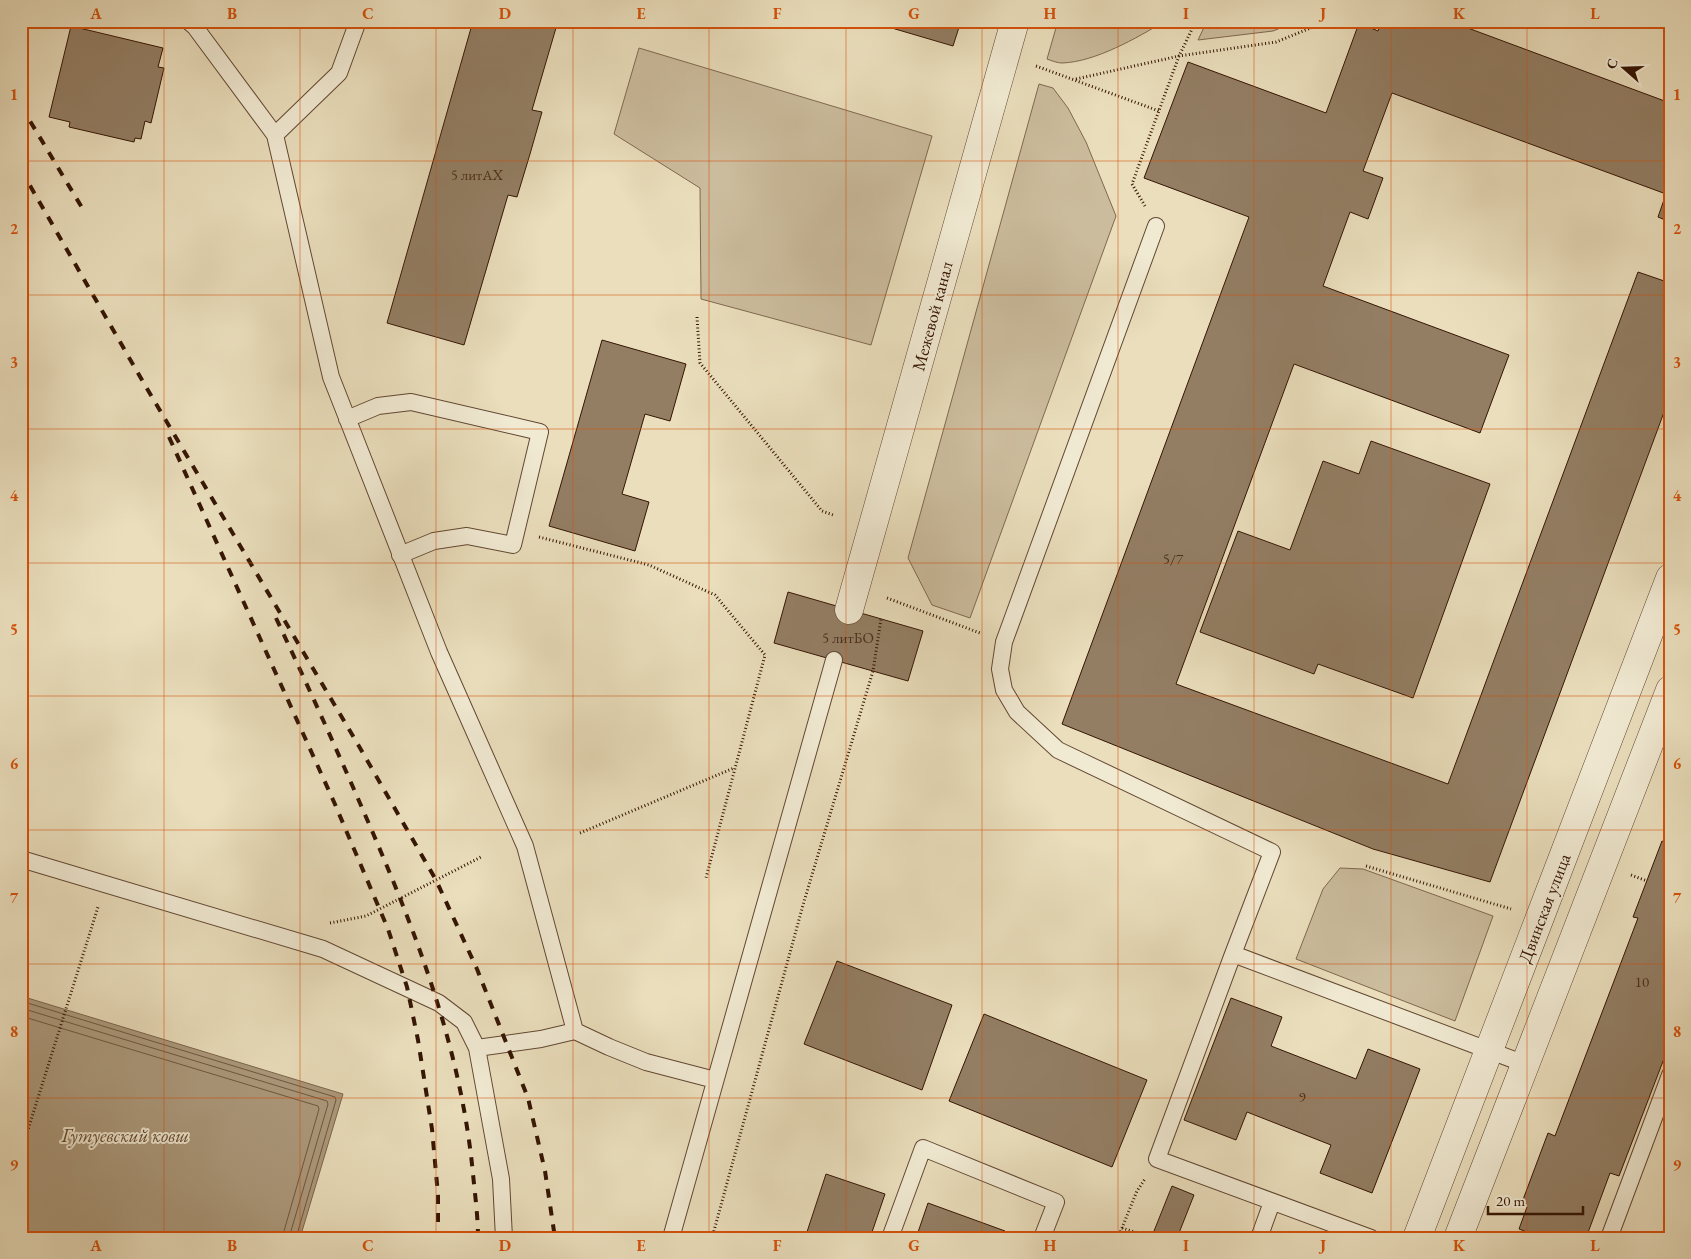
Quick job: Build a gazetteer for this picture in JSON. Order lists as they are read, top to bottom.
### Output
{
  "streets": {
    "street": ["Межевой канал", "Двинская улица"]
  },
  "water": ["Гутуевский ковш"],
  "house_numbers": [
    "5 литАХ",
    "5/7",
    "5 литБО",
    "10",
    "9"
  ],
  "scale_bar": "20 m",
  "north": "left",
  "grid": {
    "columns": [
      "A",
      "B",
      "C",
      "D",
      "E",
      "F",
      "G",
      "H",
      "I",
      "J",
      "K",
      "L"
    ],
    "rows": [
      "1",
      "2",
      "3",
      "4",
      "5",
      "6",
      "7",
      "8",
      "9"
    ]
  }
}
